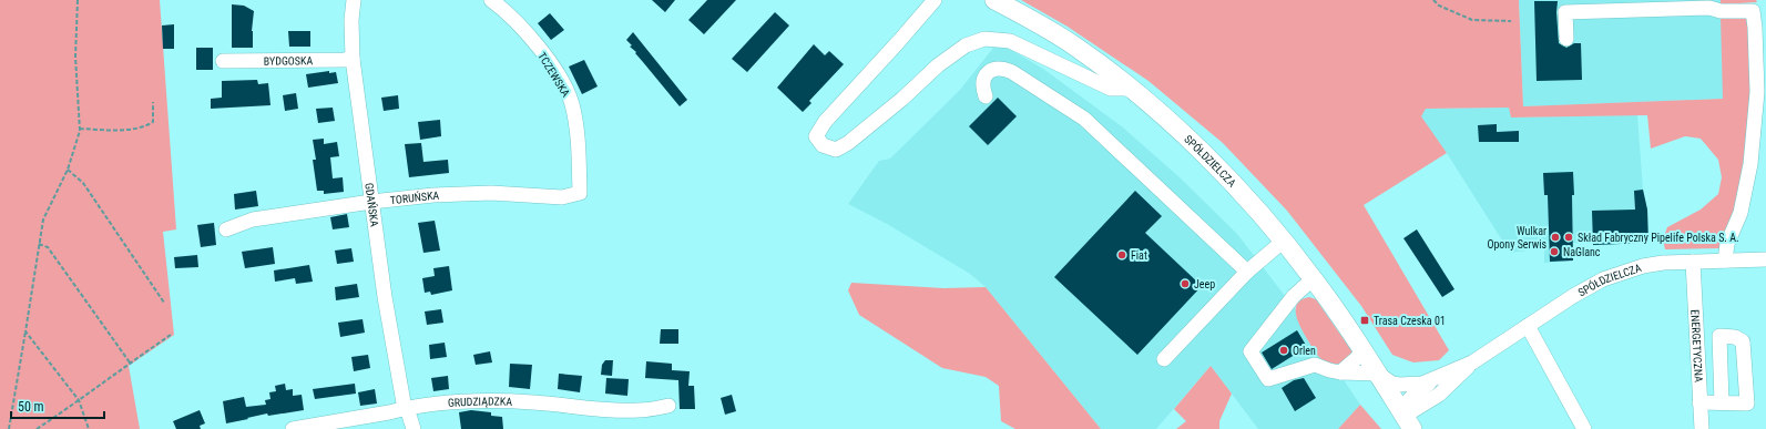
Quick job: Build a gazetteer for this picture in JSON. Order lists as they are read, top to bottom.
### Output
{
  "streets": {
    "main road": ["SPÓŁDZIELCZA"],
    "street": [
      "BYDGOSKA",
      "TCZEWSKA",
      "TORUŃSKA",
      "GDAŃSKA",
      "ENERGETYCZNA",
      "GRUDZIĄDZKA"
    ]
  },
  "crossings": [
    ["BYDGOSKA", "GDAŃSKA"],
    ["TCZEWSKA", "TORUŃSKA"],
    ["SPÓŁDZIELCZA", "ENERGETYCZNA"],
    ["TORUŃSKA", "GDAŃSKA"],
    ["GDAŃSKA", "GRUDZIĄDZKA"]
  ],
  "places": {
    "other": [
      "Wulkar Opony Serwis",
      "Skład Fabryczny Pipelife Polska S. A.",
      "NaGlanc",
      "Fiat",
      "Jeep",
      "Orlen"
    ],
    "transit": ["Trasa Czeska 01"]
  },
  "scale_bar": "50 m"
}
